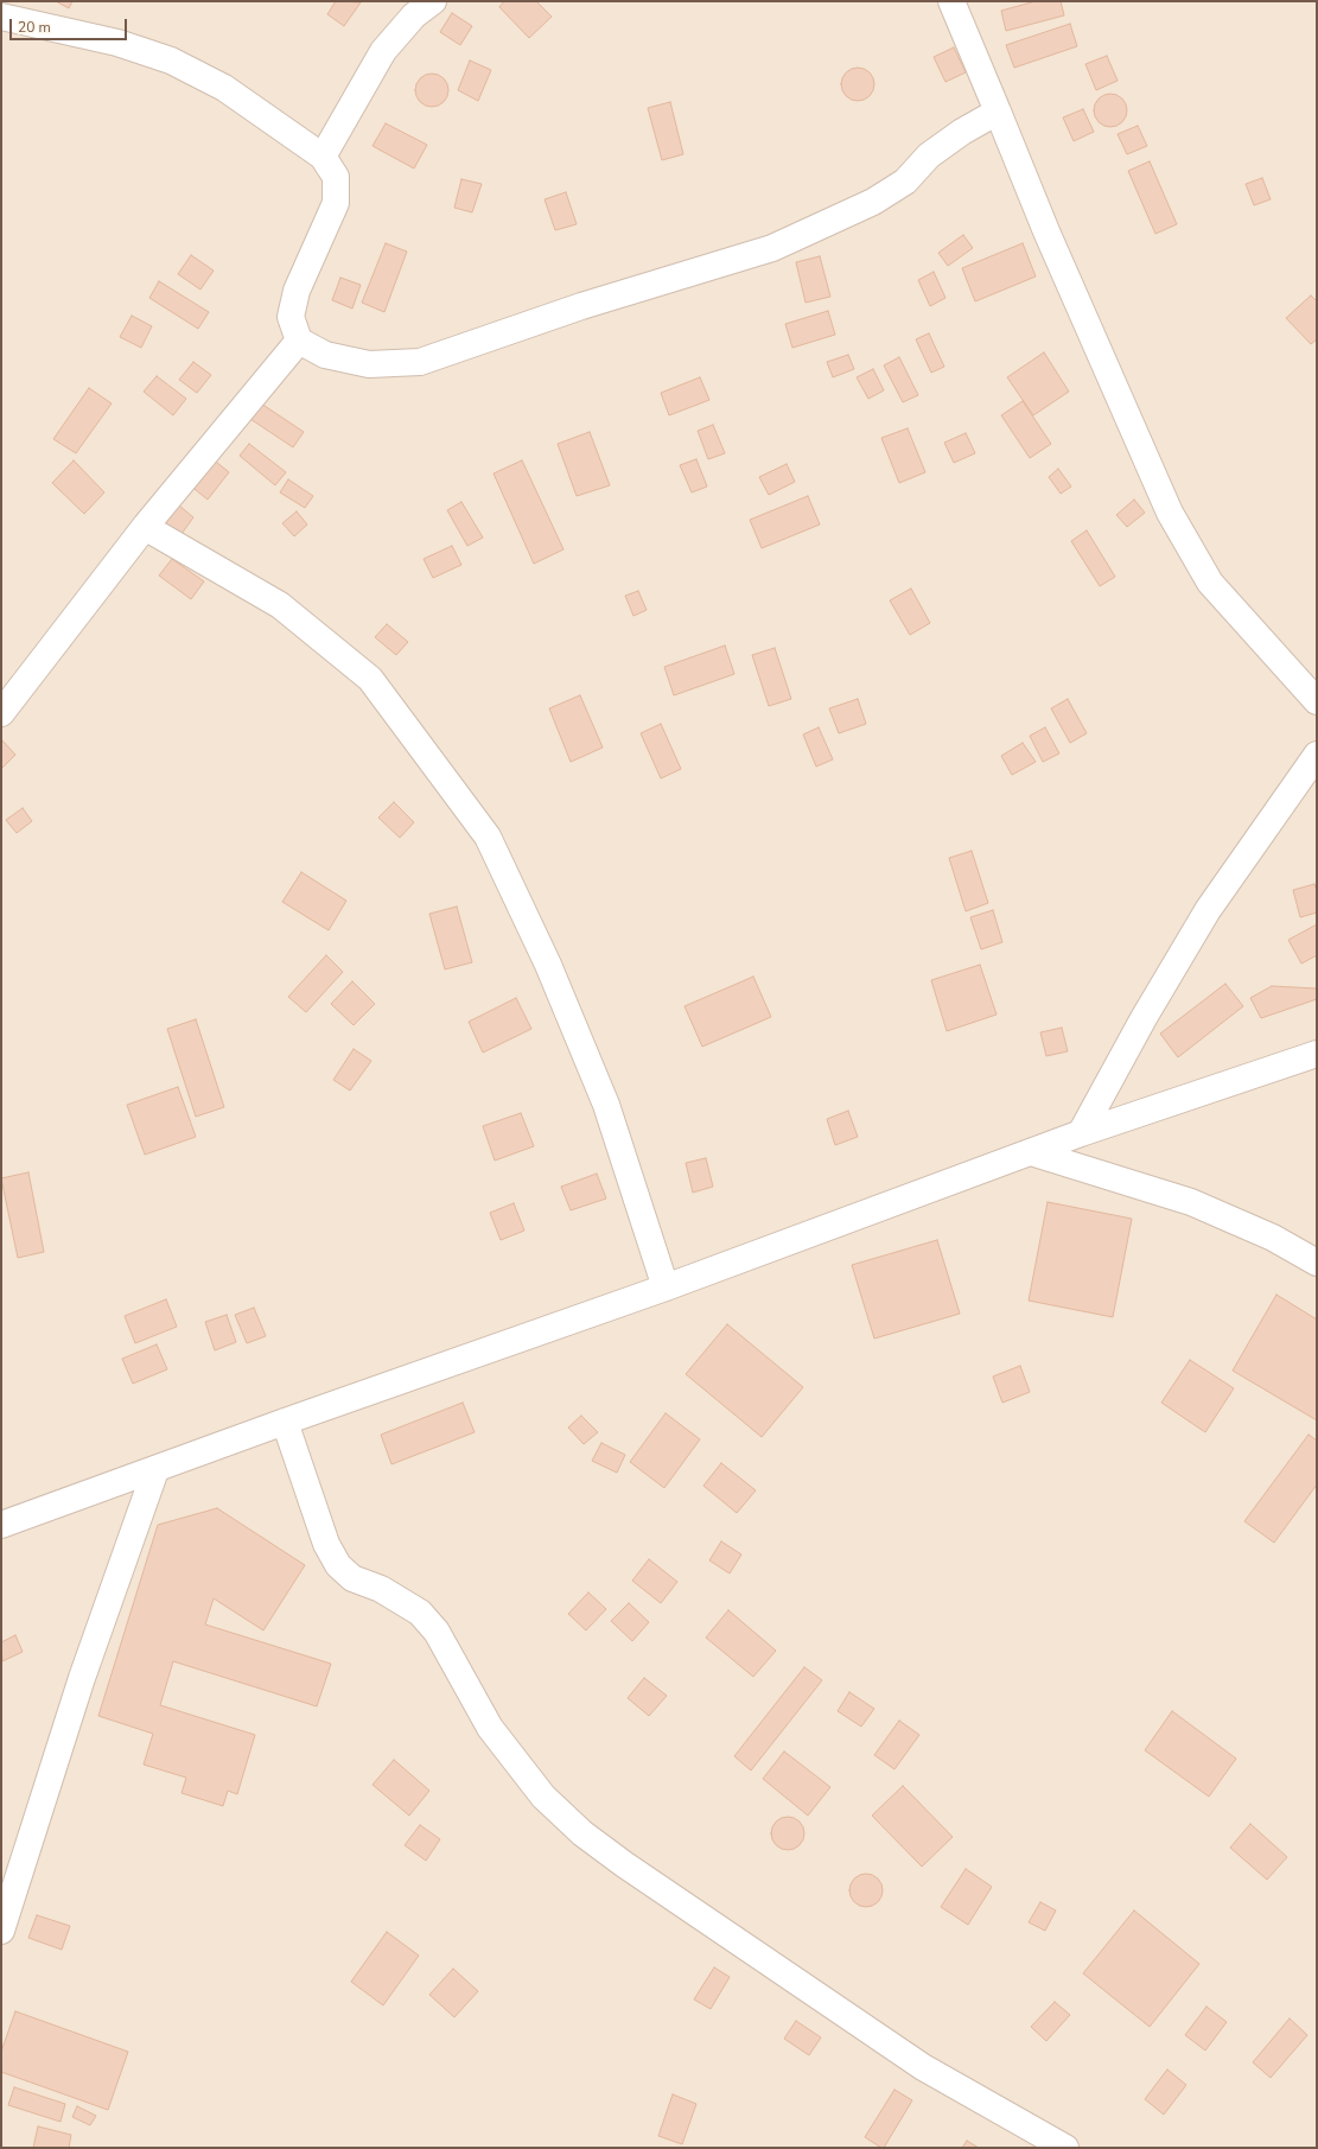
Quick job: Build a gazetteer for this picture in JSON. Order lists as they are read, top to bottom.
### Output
{
  "scale_bar": "20 m"
}
